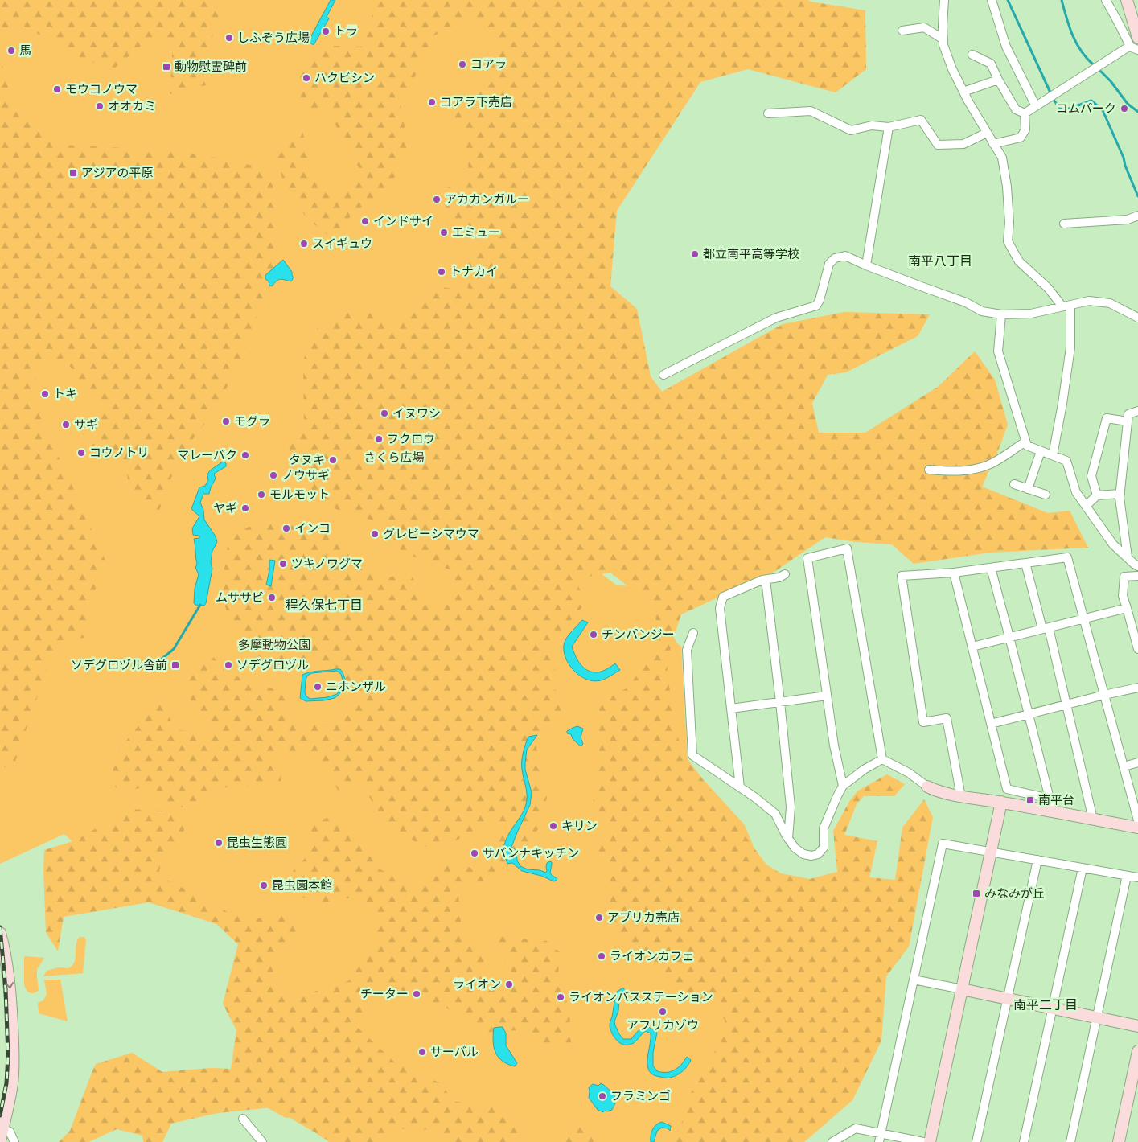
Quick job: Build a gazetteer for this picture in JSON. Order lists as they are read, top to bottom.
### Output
{
  "districts": ["南平八丁目", "程久保七丁目", "南平二丁目"],
  "parks": ["さくら広場", "多摩動物公園"],
  "places": {
    "other": [
      "トラ",
      "しふぞう広場",
      "馬",
      "コアラ",
      "ハクビシン",
      "モウコノウマ",
      "コアラ下売店",
      "オオカミ",
      "コムパーク",
      "アカカンガルー",
      "インドサイ",
      "エミュー",
      "スイギュウ",
      "都立南平高等学校",
      "トナカイ",
      "トキ",
      "イヌワシ",
      "モグラ",
      "サギ",
      "フクロウ",
      "コウノトリ",
      "マレーバク",
      "タヌキ",
      "ノウサギ",
      "モルモット",
      "ヤギ",
      "インコ",
      "グレビーシマウマ",
      "ツキノワグマ",
      "ムササビ",
      "チンパンジー",
      "ソデグロヅル",
      "ニホンザル",
      "キリン",
      "昆虫生態園",
      "サバンナキッチン",
      "昆虫園本館",
      "アプリカ売店",
      "ライオンカフェ",
      "ライオン",
      "チーター",
      "ライオンバスステーション",
      "アフリカゾウ",
      "サーバル",
      "フラミンゴ"
    ],
    "transit": [
      "動物慰霊碑前",
      "アジアの平原",
      "ソデグロヅル舎前",
      "南平台",
      "みなみが丘"
    ]
  }
}
